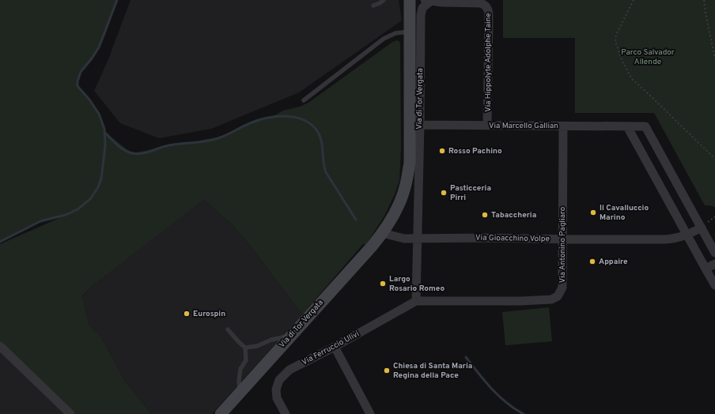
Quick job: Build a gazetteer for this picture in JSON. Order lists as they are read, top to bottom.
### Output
{
  "streets": {
    "main road": ["Via di Tor Vergata"],
    "street": [
      "Via Hippolyte Adolphe Taine",
      "Via Marcello Gallian",
      "Via Gioacchino Volpe",
      "Via Antonino Pagliaro",
      "Via Ferruccio Ulivi"
    ]
  },
  "crossings": [
    ["Via Hippolyte Adolphe Taine", "Via di Tor Vergata"],
    ["Via Hippolyte Adolphe Taine", "Via Marcello Gallian"],
    ["Via di Tor Vergata", "Via Marcello Gallian"],
    ["Via di Tor Vergata", "Via Gioacchino Volpe"],
    ["Via di Tor Vergata", "Via Antonino Pagliaro"],
    ["Via di Tor Vergata", "Via Ferruccio Ulivi"],
    ["Via Marcello Gallian", "Via Gioacchino Volpe"],
    ["Via Marcello Gallian", "Via Antonino Pagliaro"],
    ["Via Gioacchino Volpe", "Via Antonino Pagliaro"],
    ["Via Antonino Pagliaro", "Via Ferruccio Ulivi"]
  ],
  "parks": ["Parco Salvador Allende"],
  "places": [
    "Rosso Pachino",
    "Pasticceria Pirri",
    "Il Cavalluccio Marino",
    "Tabaccheria",
    "Appaire",
    "Largo Rosario Romeo",
    "Eurospin",
    "Chiesa di Santa Maria Regina della Pace"
  ]
}
